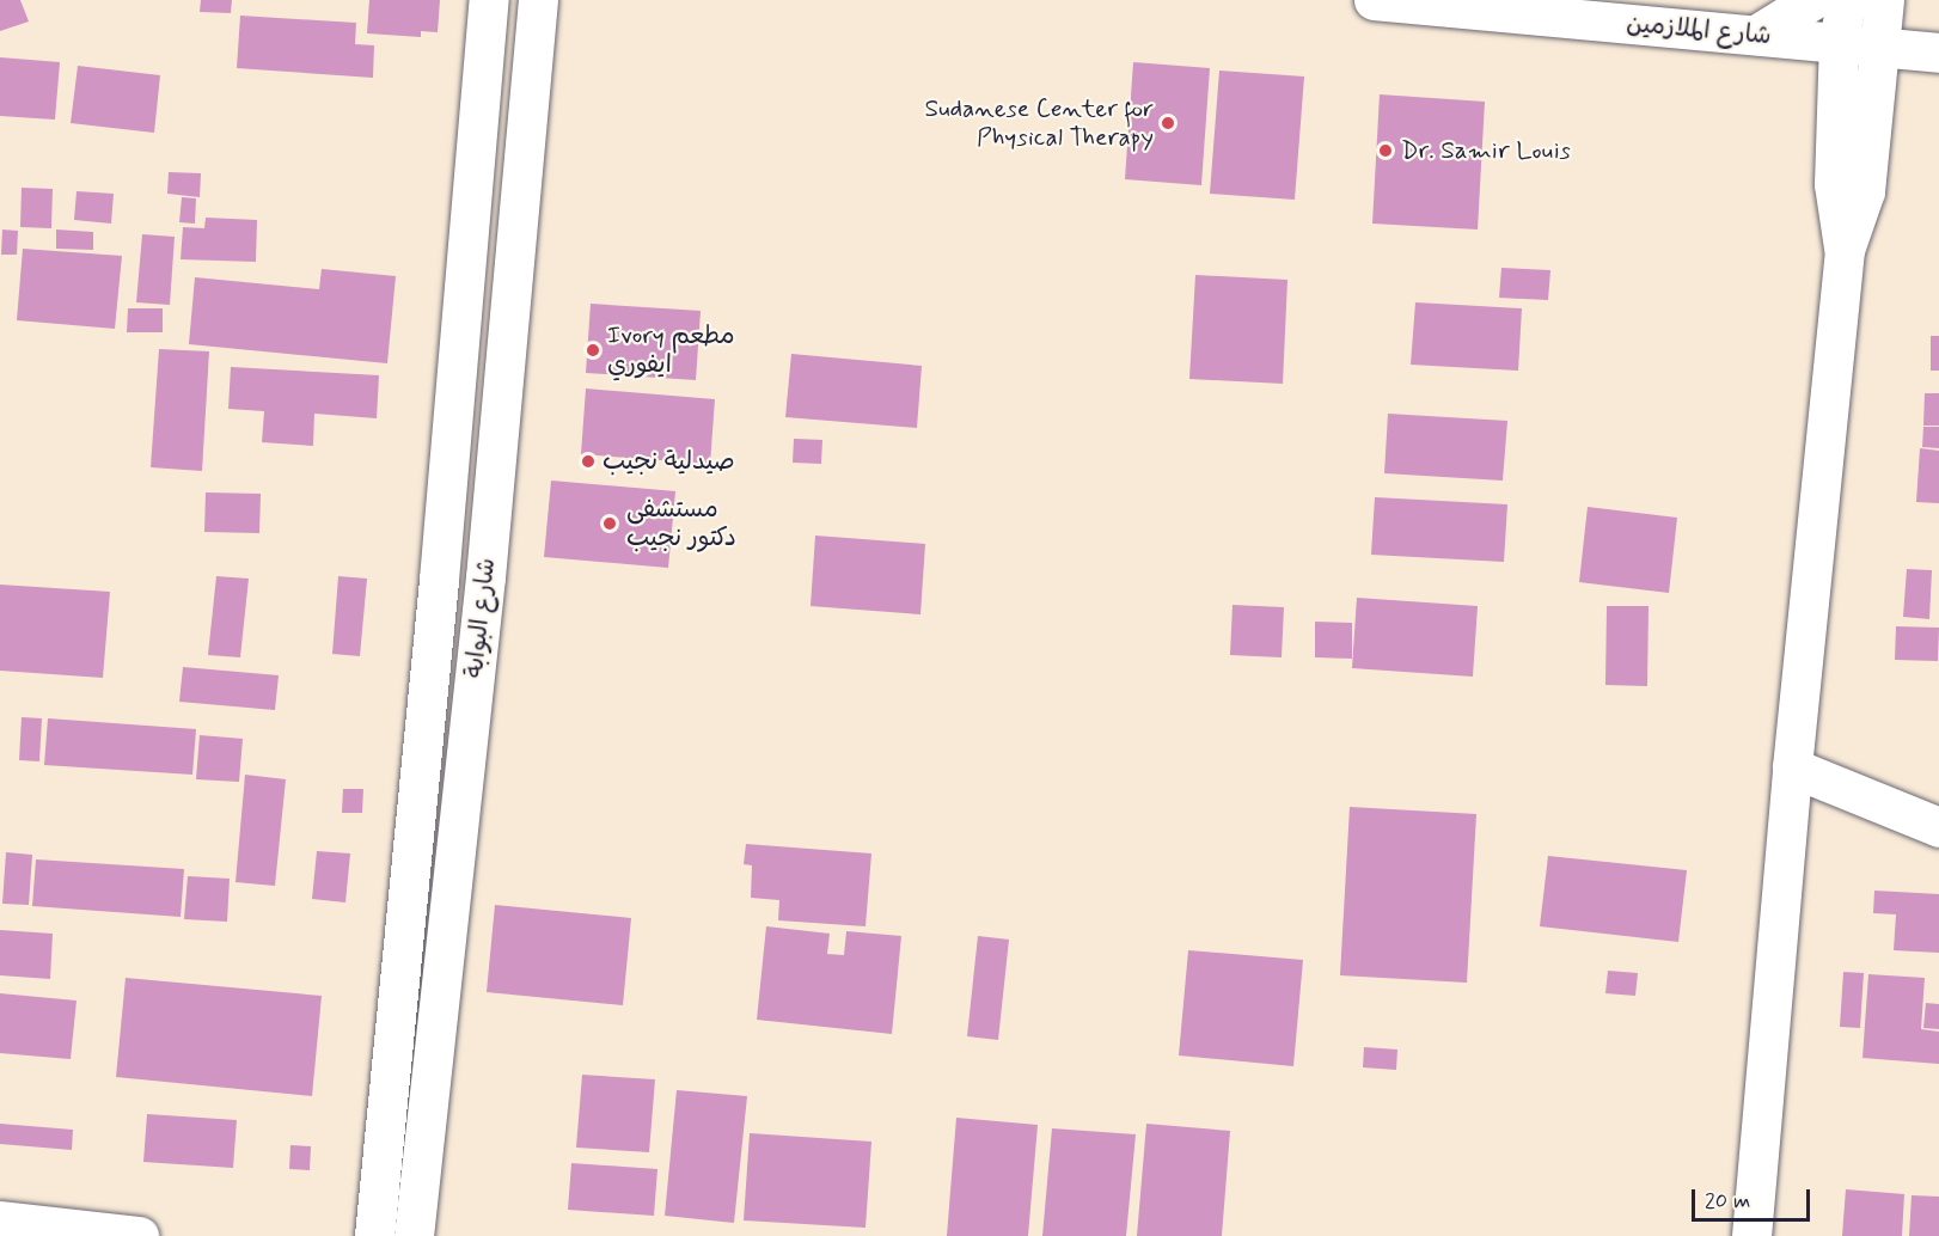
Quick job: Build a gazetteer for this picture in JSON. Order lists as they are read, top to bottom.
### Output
{
  "streets": {
    "street": ["شارع الملازمين", "شارع البوابة"]
  },
  "places": [
    "Sudanese Center for Physical Therapy",
    "Dr. Samir Louis",
    "Ivory مطعم ايفوري",
    "صيدلية نجيب",
    "مستشفى دكتور نجيب"
  ],
  "scale_bar": "20 m"
}
